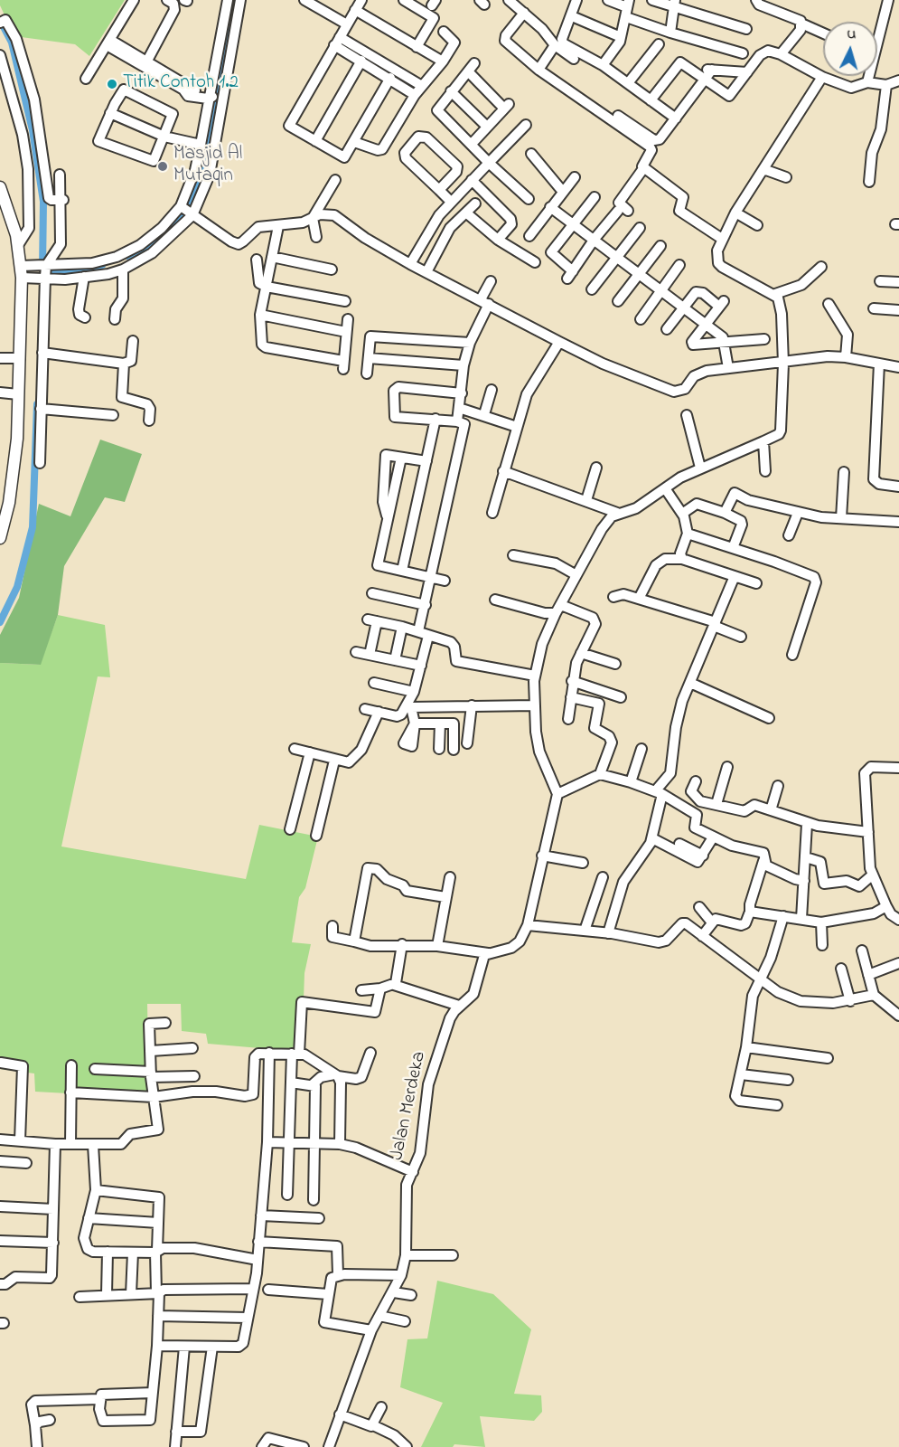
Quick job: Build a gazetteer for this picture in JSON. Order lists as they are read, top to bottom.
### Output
{
  "streets": {
    "street": ["Jalan Merdeka"]
  },
  "places": ["Titik Contoh 1.2", "Masjid Al Mutaqin"],
  "north": "top"
}
